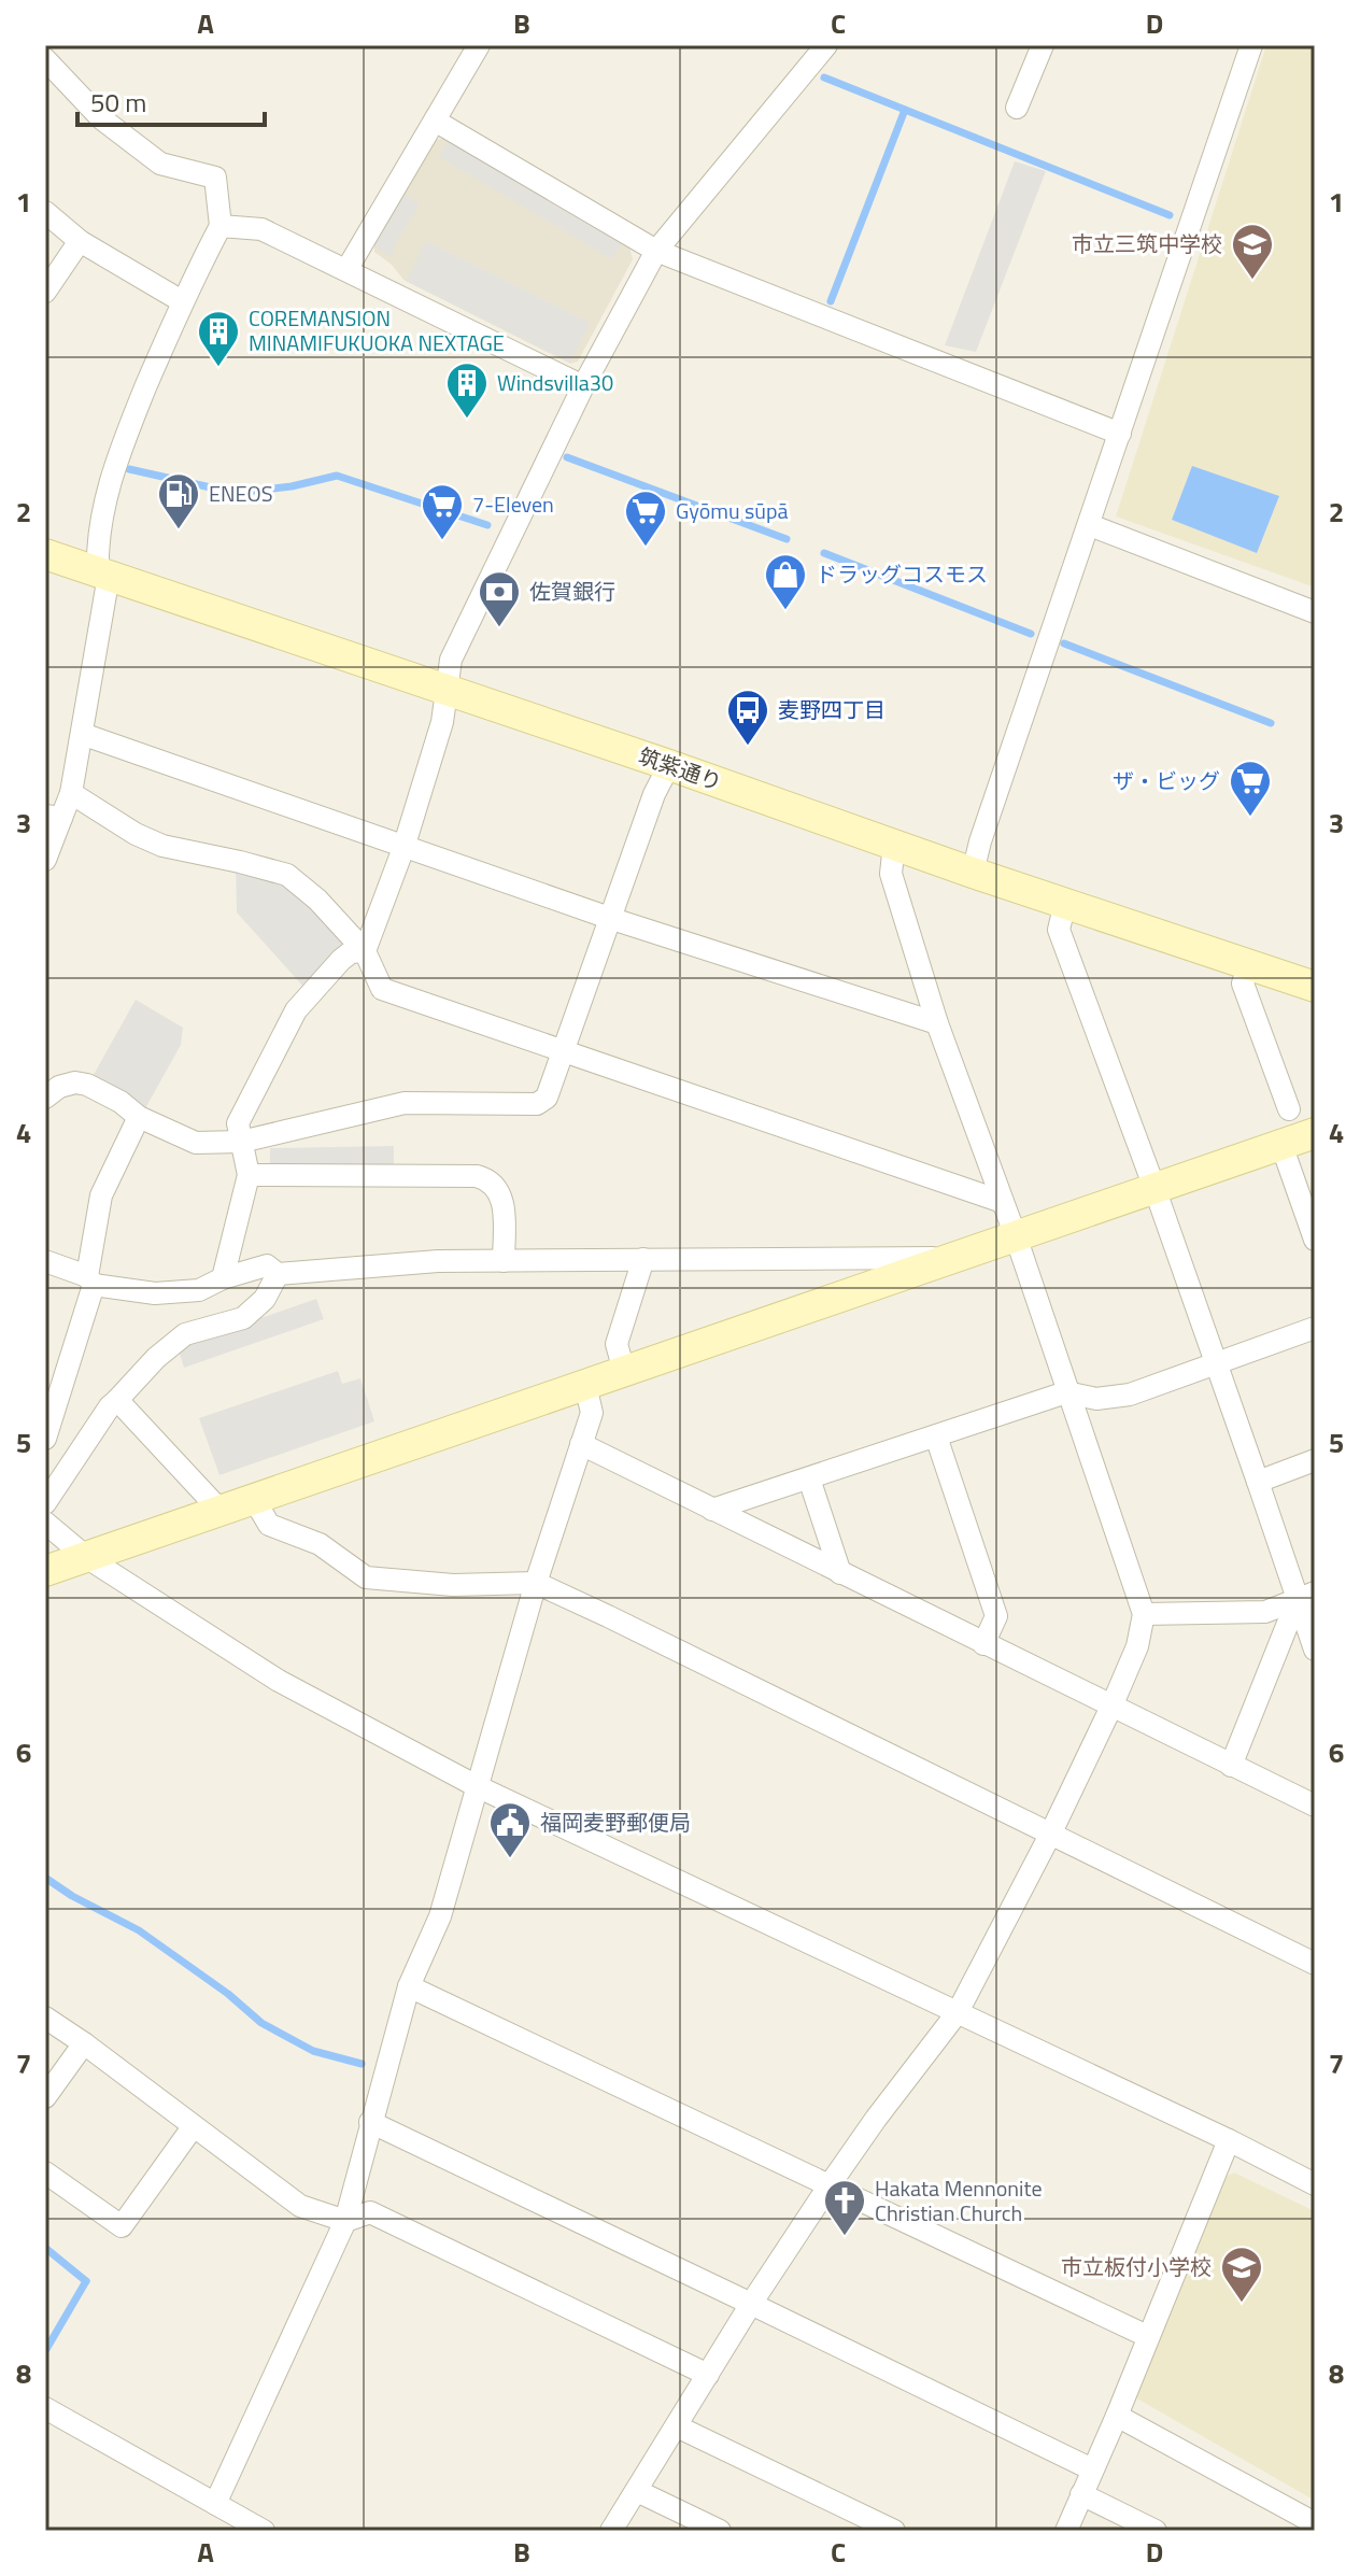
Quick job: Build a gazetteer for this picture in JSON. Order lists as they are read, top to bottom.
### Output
{
  "streets": {
    "street": ["筑紫通り"]
  },
  "places": {
    "school or university": ["市立三筑中学校", "市立板付小学校"],
    "building": ["COREMANSION MINAMIFUKUOKA NEXTAGE", "Windsvilla30"],
    "fuel station": ["ENEOS"],
    "supermarket": ["7-Eleven", "Gyōmu sūpā", "ザ・ビッグ"],
    "shop": ["ドラッグコスモス"],
    "bank": ["佐賀銀行"],
    "bus stop": ["麦野四丁目"],
    "public building": ["福岡麦野郵便局"],
    "church": ["Hakata Mennonite Christian Church"]
  },
  "scale_bar": "50 m",
  "grid": {
    "columns": [
      "A",
      "B",
      "C",
      "D"
    ],
    "rows": [
      "1",
      "2",
      "3",
      "4",
      "5",
      "6",
      "7",
      "8"
    ]
  }
}
